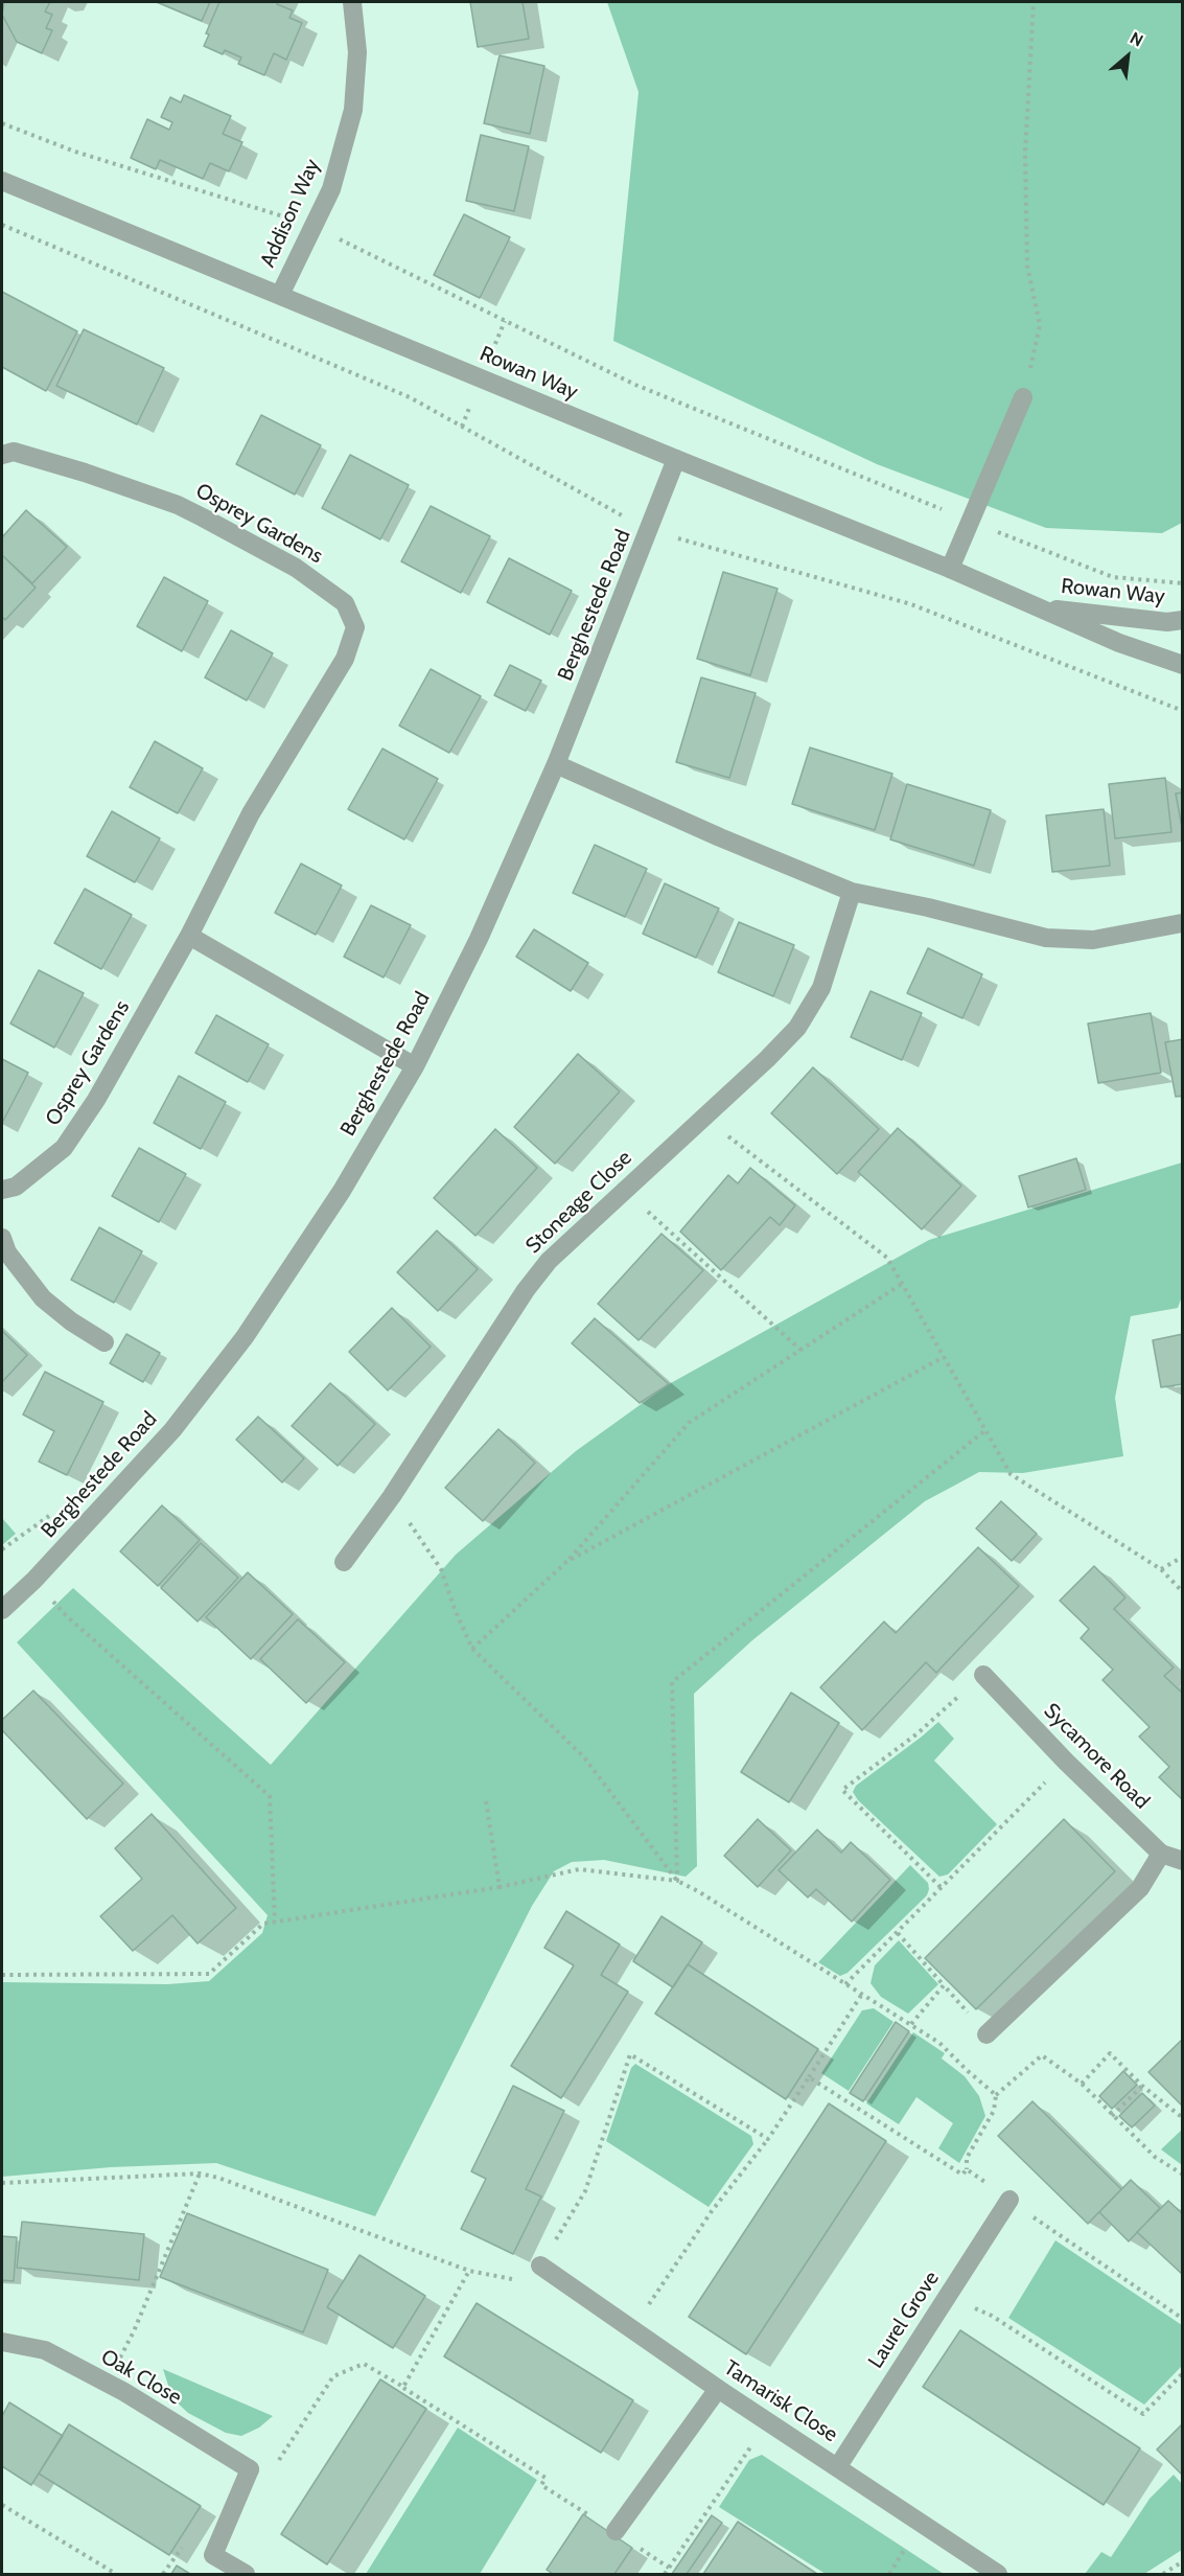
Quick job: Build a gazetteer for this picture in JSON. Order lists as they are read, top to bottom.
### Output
{
  "streets": {
    "street": [
      "Addison Way",
      "Rowan Way",
      "Osprey Gardens",
      "Berghestede Road",
      "Stoneage Close",
      "Sycamore Road",
      "Laurel Grove",
      "Oak Close",
      "Tamarisk Close"
    ]
  },
  "crossings": [
    ["Addison Way", "Rowan Way"],
    ["Rowan Way", "Berghestede Road"],
    ["Laurel Grove", "Tamarisk Close"]
  ],
  "north": "top right"
}
